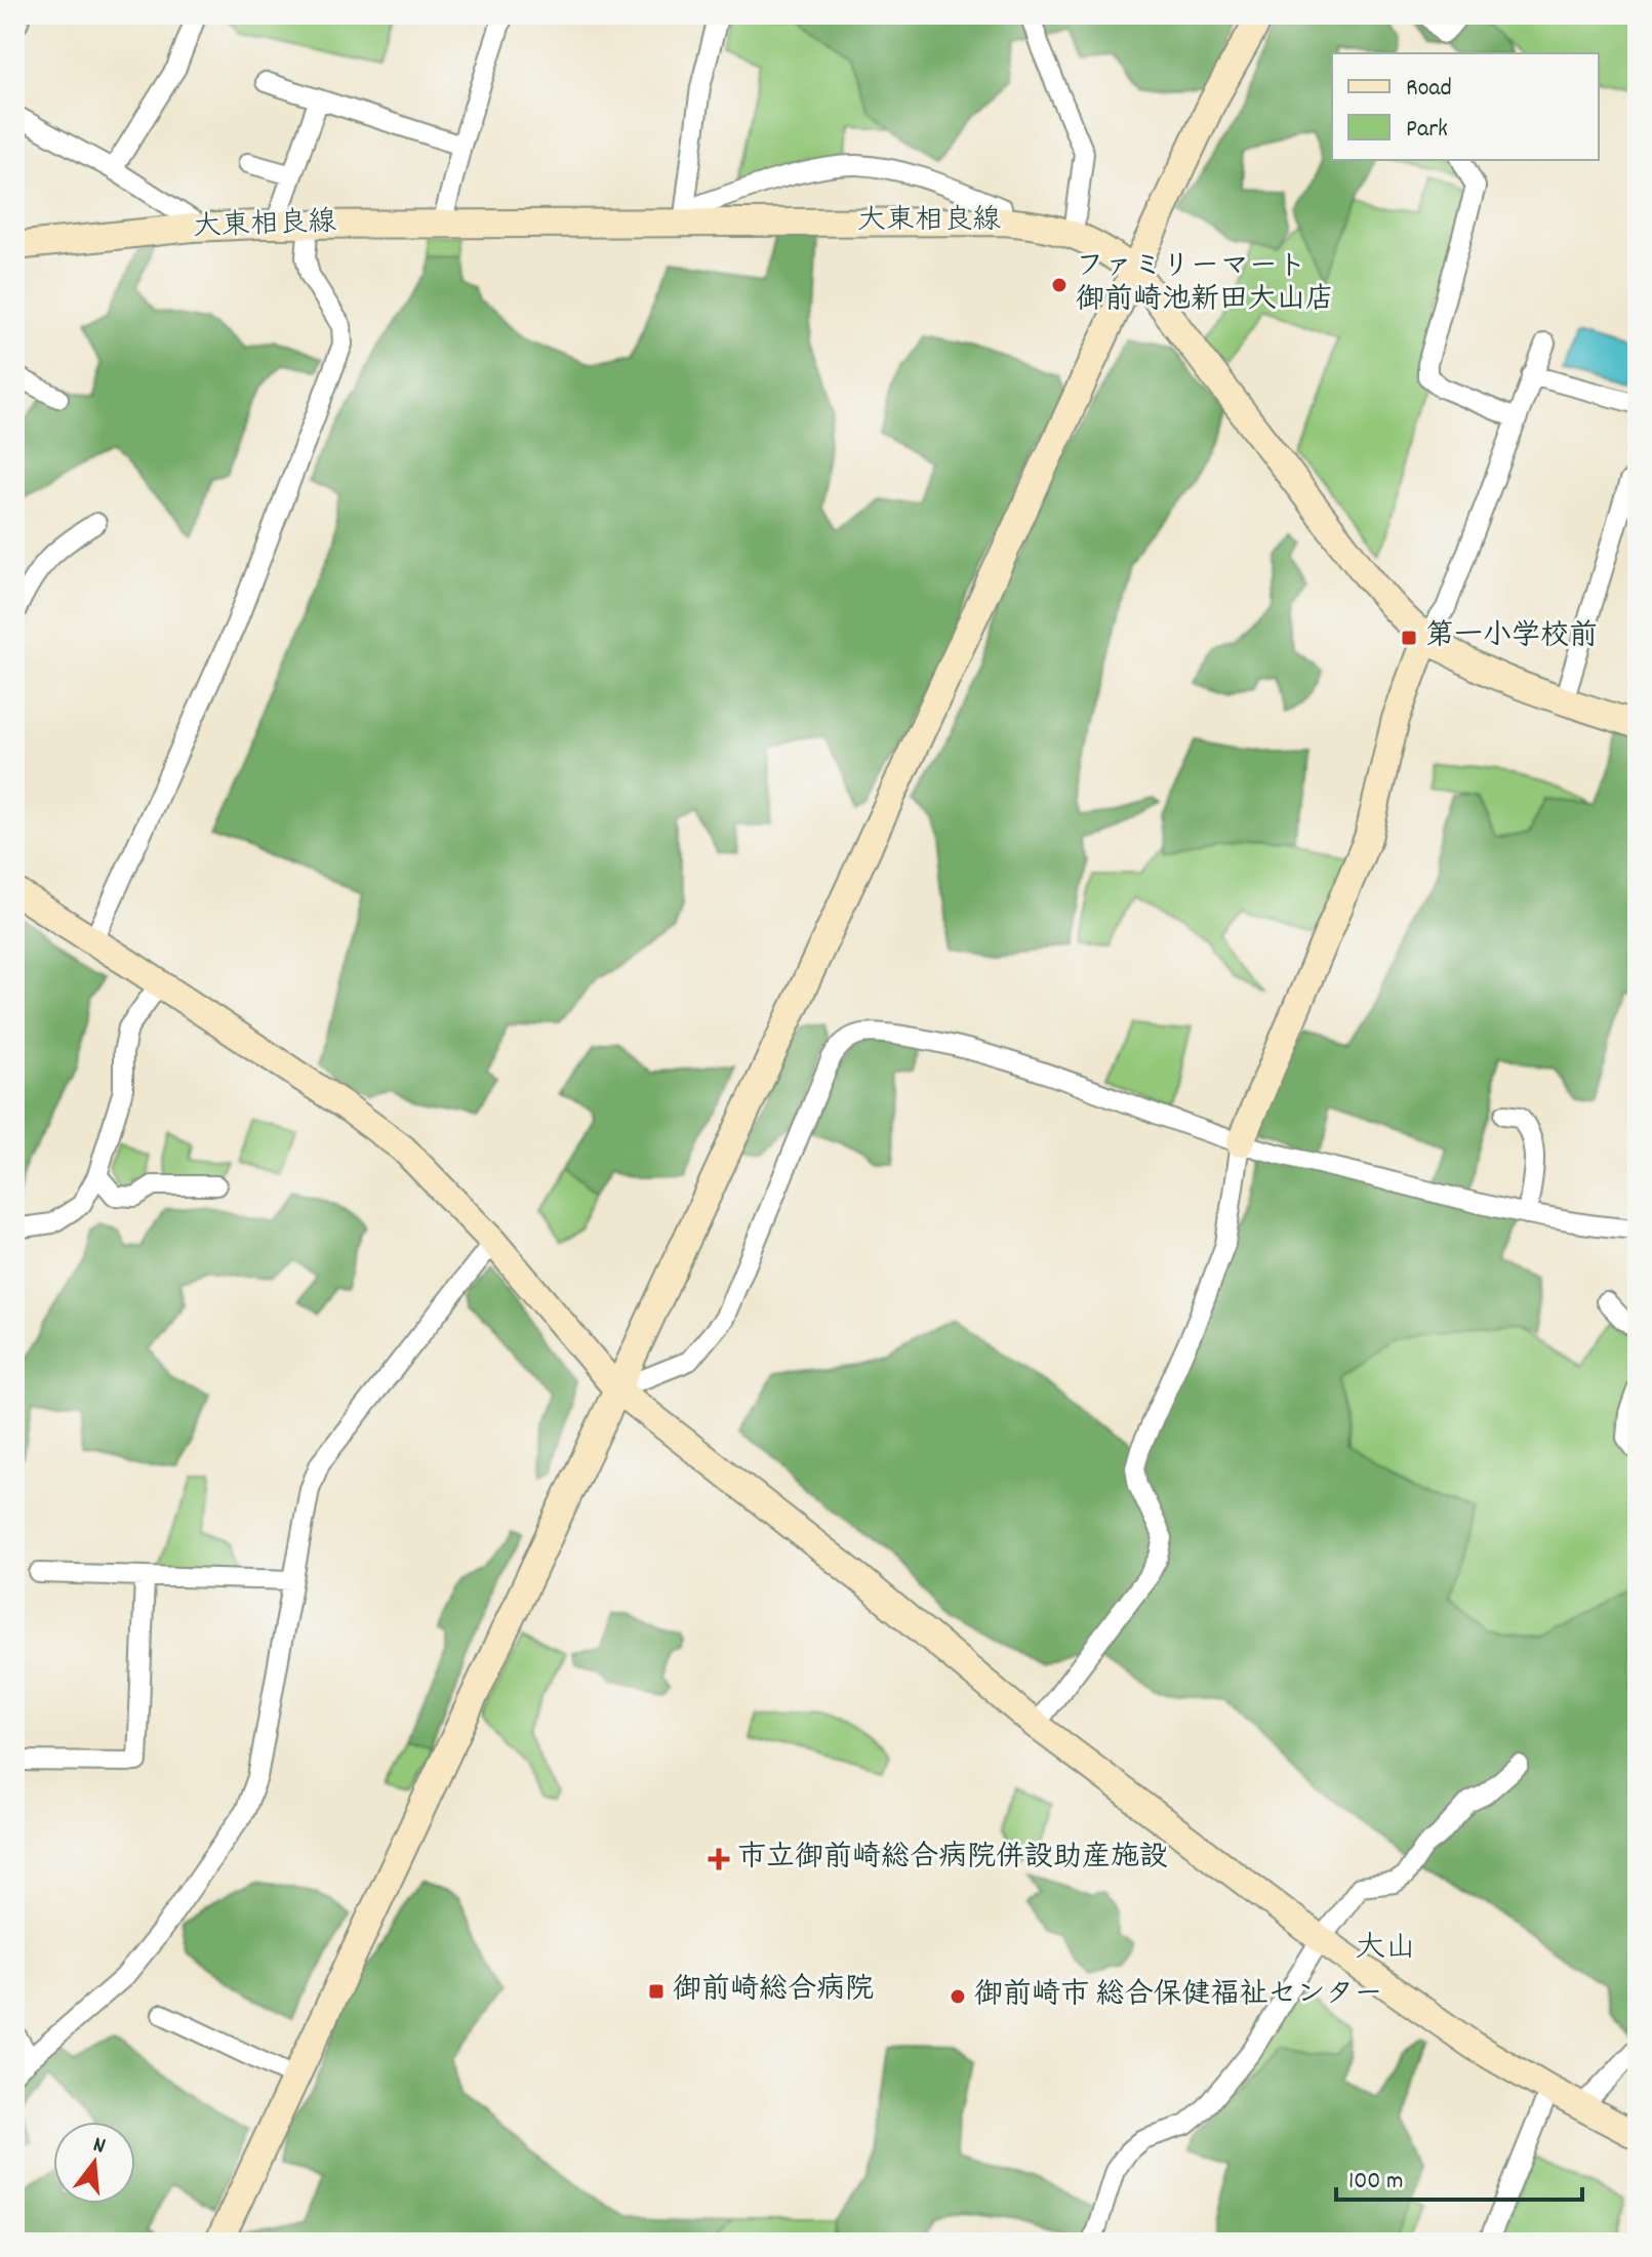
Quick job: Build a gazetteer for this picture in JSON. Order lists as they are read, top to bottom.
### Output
{
  "streets": {
    "street": ["大東相良線"]
  },
  "districts": ["大山"],
  "places": {
    "other": ["ファミリーマート 御前崎池新田大山店", "御前崎市 総合保健福祉センター"],
    "transit": ["第一小学校前", "御前崎総合病院"],
    "health": ["市立御前崎総合病院併設助産施設"]
  },
  "legend": ["Road", "Park"],
  "scale_bar": "100 m",
  "north": "top"
}
